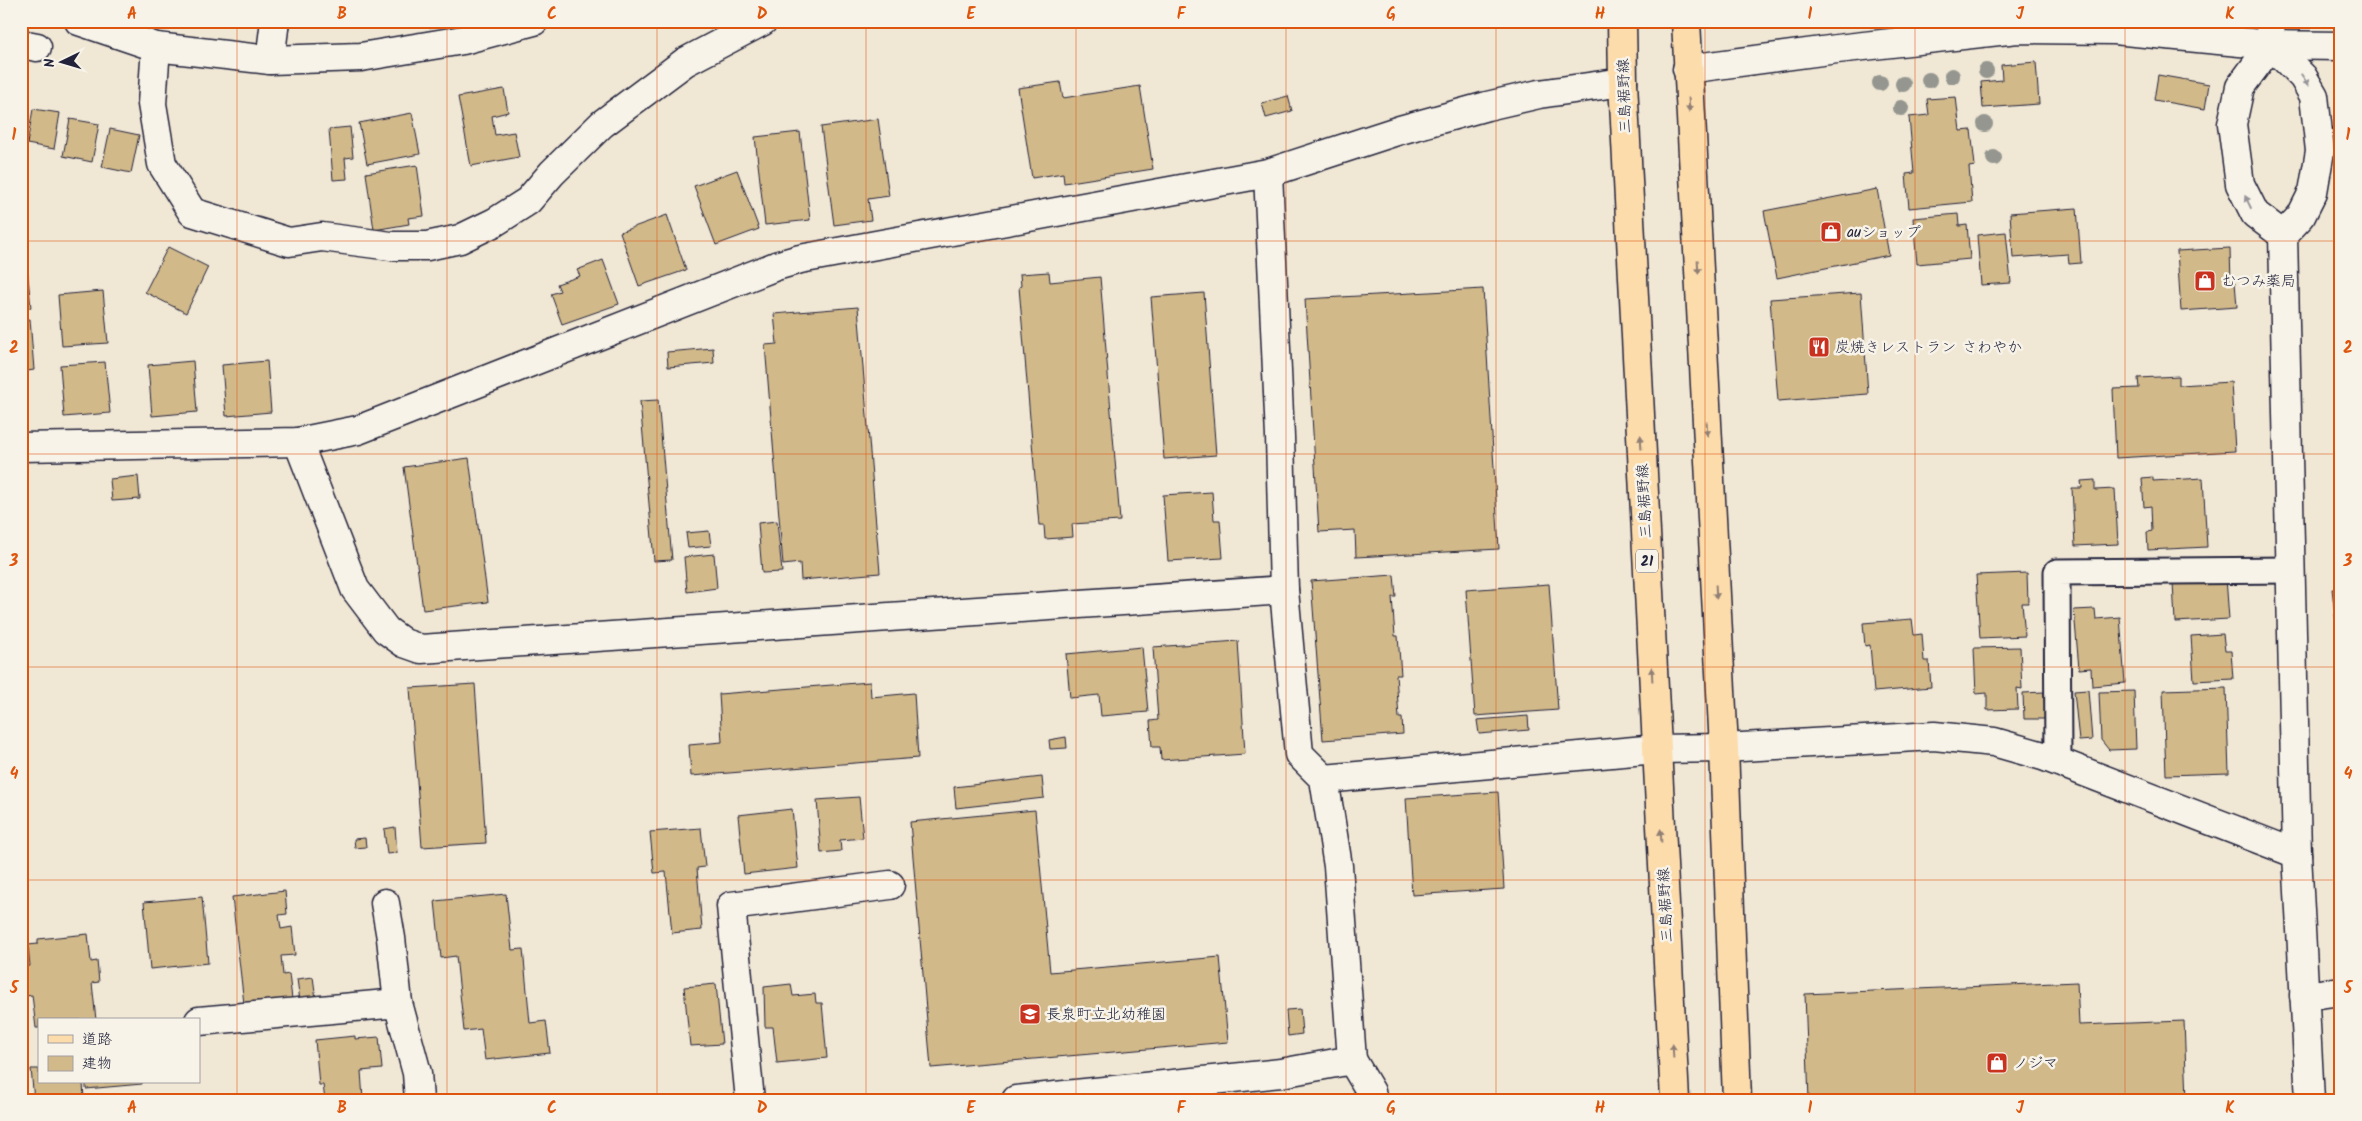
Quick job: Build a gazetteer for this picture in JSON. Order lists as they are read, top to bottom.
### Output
{
  "streets": {
    "main road": ["三島裾野線", "21"]
  },
  "places": {
    "shop": ["auショップ", "むつみ薬局", "ノジマ"],
    "restaurant": ["炭焼きレストラン さわやか"],
    "school or university": ["長泉町立北幼稚園"]
  },
  "legend": ["道路", "建物"],
  "north": "left",
  "grid": {
    "columns": [
      "A",
      "B",
      "C",
      "D",
      "E",
      "F",
      "G",
      "H",
      "I",
      "J",
      "K"
    ],
    "rows": [
      "1",
      "2",
      "3",
      "4",
      "5"
    ]
  }
}
